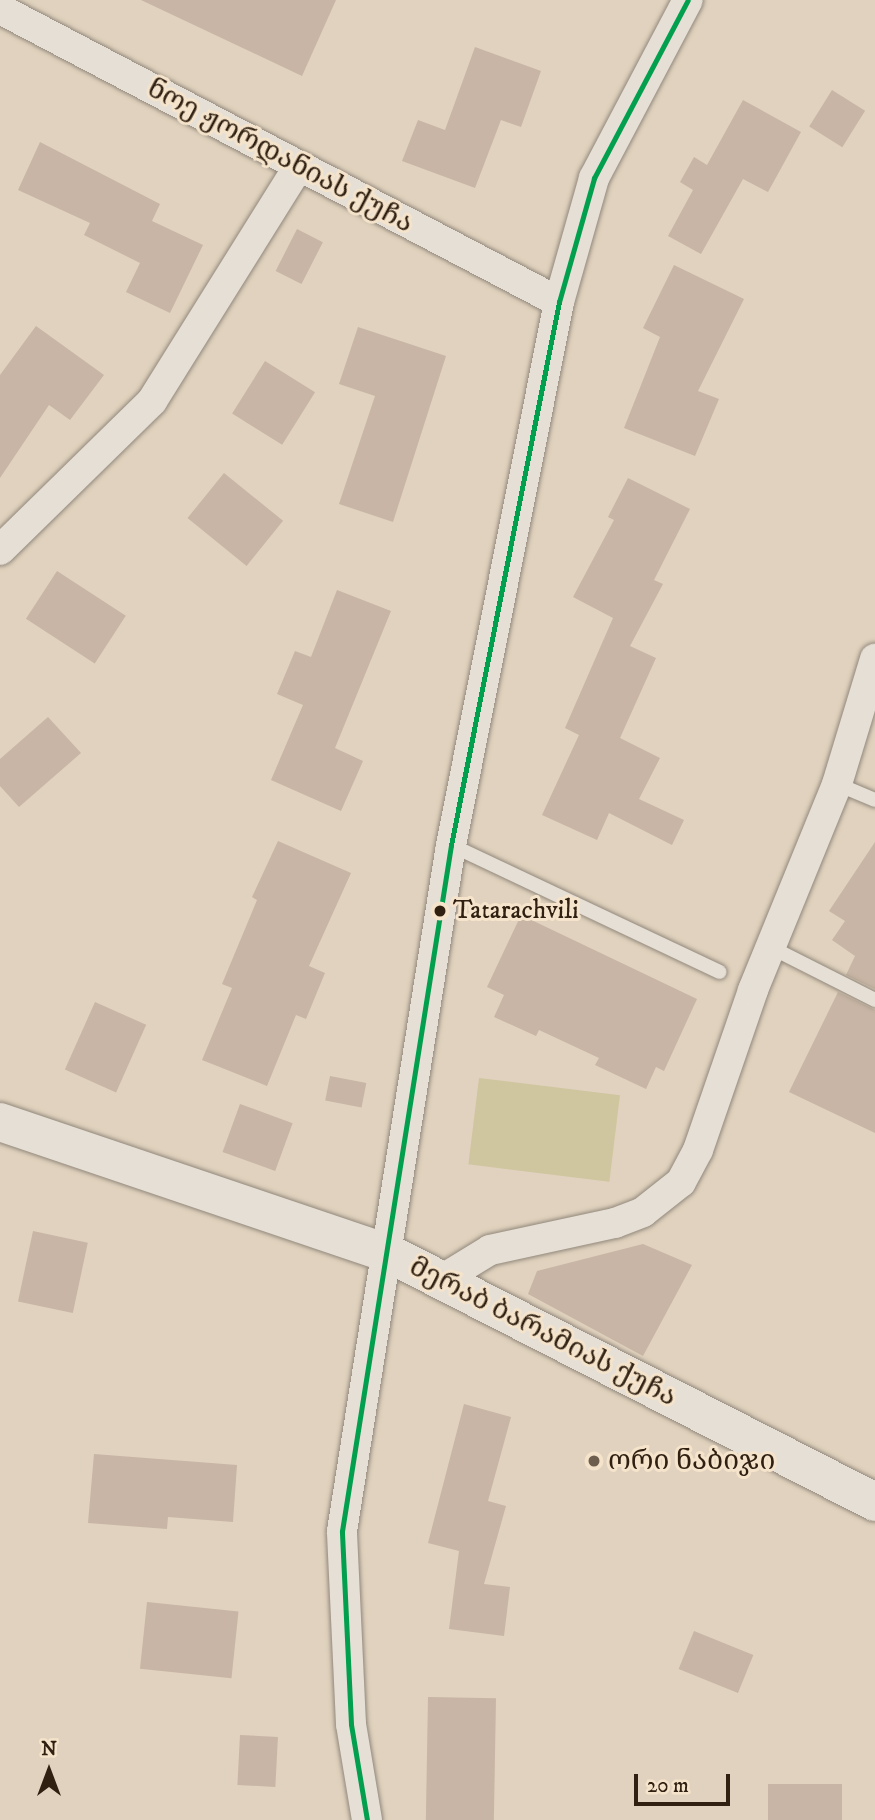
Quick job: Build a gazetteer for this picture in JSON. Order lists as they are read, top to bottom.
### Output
{
  "streets": {
    "main road": ["მერაბ ბარამიას ქუჩა"],
    "street": ["ნოე ჟორდანიას ქუჩა"]
  },
  "places": ["Tatarachvili", "ორი ნაბიჯი"],
  "scale_bar": "20 m",
  "north": "top"
}
